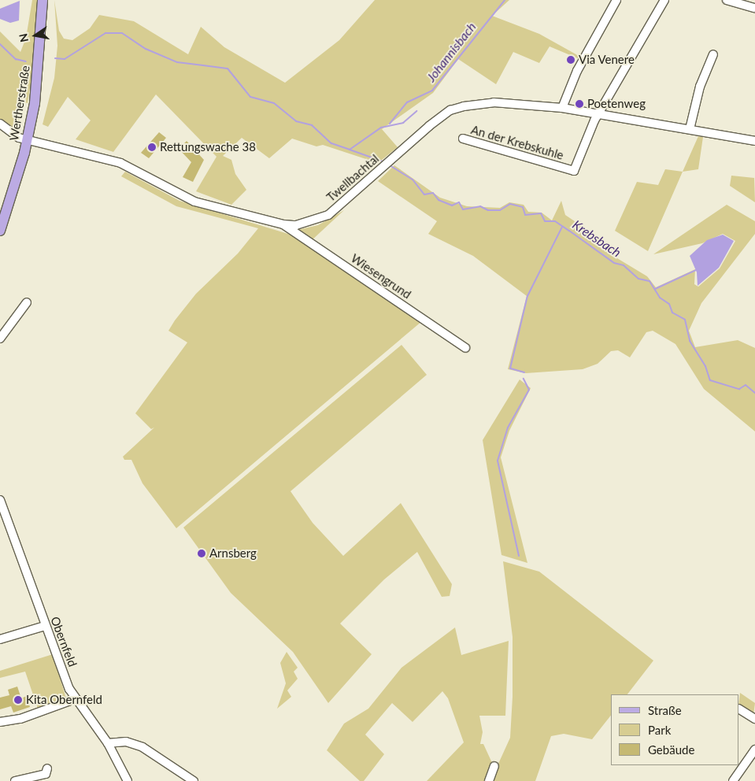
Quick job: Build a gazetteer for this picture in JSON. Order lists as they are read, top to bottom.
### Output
{
  "streets": {
    "main road": ["Wertherstraße"],
    "street": [
      "An der Krebskuhle",
      "Twellbachtal",
      "Wiesengrund",
      "Obernfeld"
    ]
  },
  "crossings": [
    ["Wertherstraße", "Twellbachtal"],
    ["An der Krebskuhle", "Twellbachtal"],
    ["Twellbachtal", "Wiesengrund"]
  ],
  "water": ["Johannisbach", "Krebsbach"],
  "places": [
    "Via Venere",
    "Poetenweg",
    "Rettungswache 38",
    "Arnsberg",
    "Kita Obernfeld"
  ],
  "legend": ["Straße", "Park", "Gebäude"],
  "north": "left"
}
